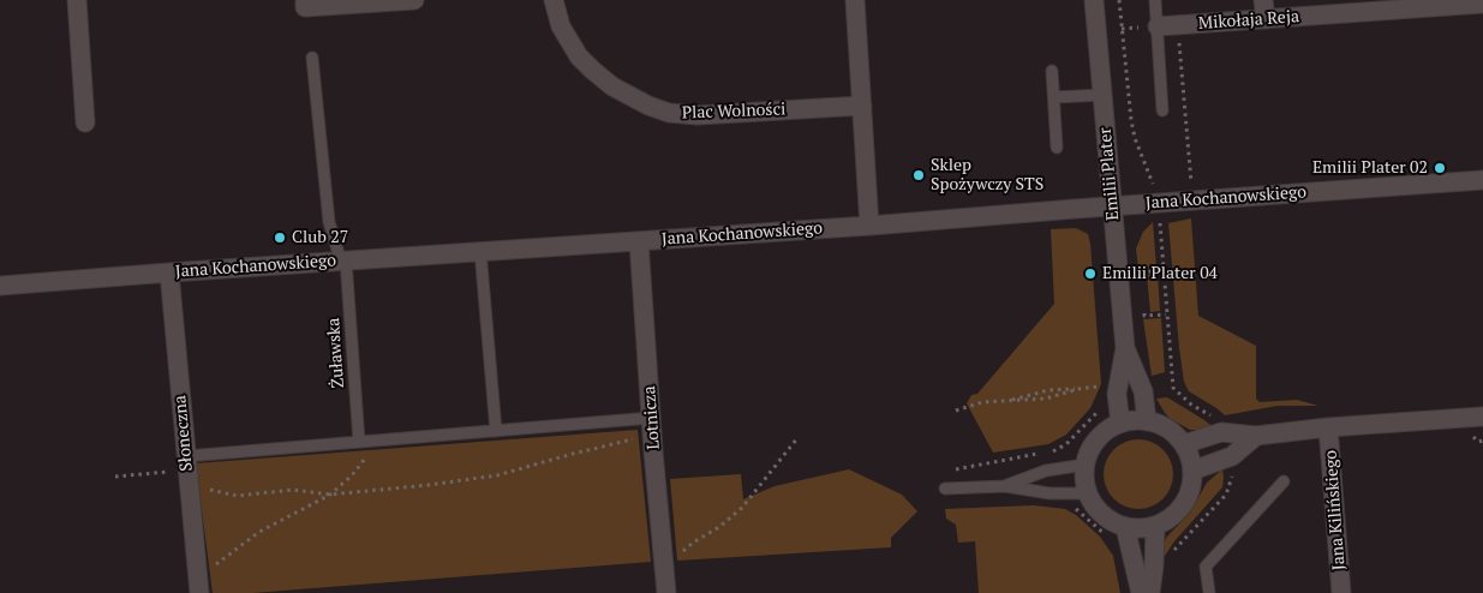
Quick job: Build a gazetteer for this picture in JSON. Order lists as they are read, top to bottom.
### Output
{
  "streets": {
    "street": [
      "Mikołaja Reja",
      "Plac Wolności",
      "Emilii Plater",
      "Jana Kochanowskiego",
      "Lotnicza",
      "Słoneczna",
      "Jana Kilińskiego"
    ],
    "lane": ["Żuławska"]
  },
  "crossings": [
    ["Emilii Plater", "Jana Kochanowskiego"],
    ["Jana Kochanowskiego", "Żuławska"],
    ["Jana Kochanowskiego", "Lotnicza"],
    ["Jana Kochanowskiego", "Słoneczna"]
  ],
  "places": [
    "Emilii Plater 02",
    "Sklep Spożywczy STS",
    "Club 27",
    "Emilii Plater 04"
  ]
}
